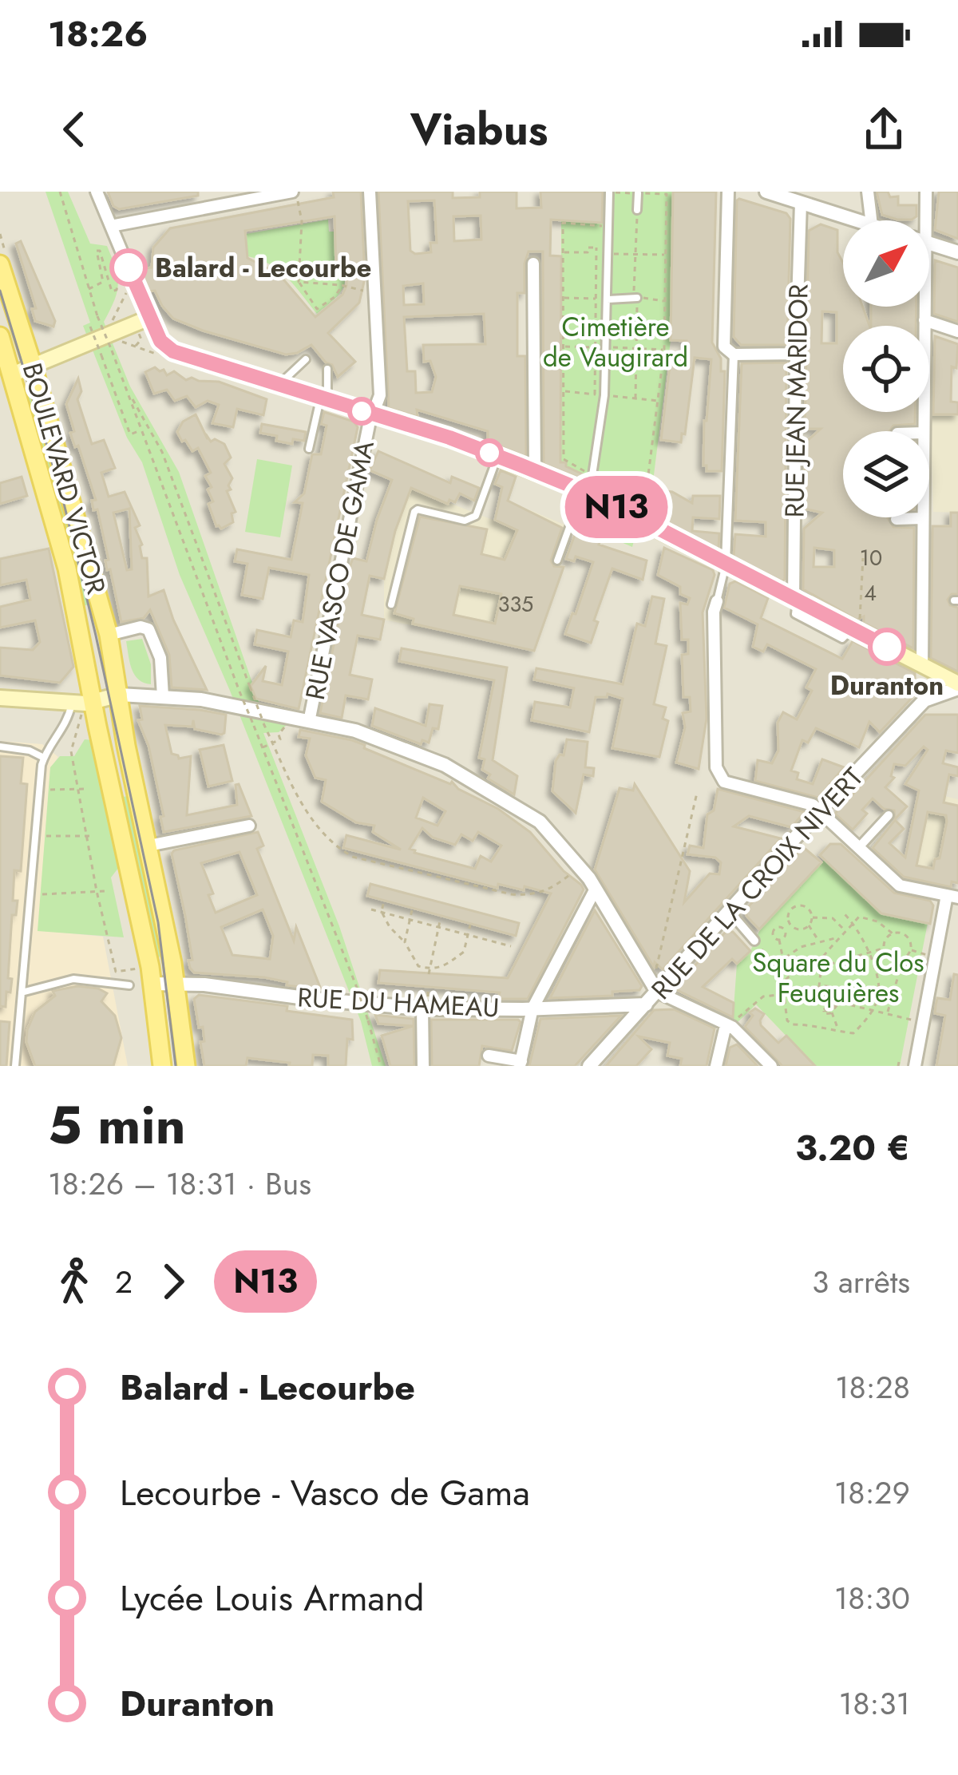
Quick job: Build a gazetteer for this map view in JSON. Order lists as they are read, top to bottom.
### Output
{
  "streets": {
    "main road": ["BOULEVARD VICTOR"],
    "street": [
      "RUE JEAN MARIDOR",
      "RUE VASCO DE GAMA",
      "RUE DE LA CROIX NIVERT",
      "RUE DU HAMEAU"
    ]
  },
  "crossings": [
    ["BOULEVARD VICTOR", "RUE DU HAMEAU"],
    ["RUE DE LA CROIX NIVERT", "RUE DU HAMEAU"]
  ],
  "parks": ["Cimetière de Vaugirard", "Square du Clos Feuquières"],
  "places": ["Balard - Lecourbe", "Duranton"],
  "lines": ["bus line N13"],
  "house_numbers": ["10", "4", "335"],
  "north": "top right",
  "page": {
    "status": "18:26",
    "header": "Viabus",
    "on_map": "N13",
    "heading": ["5 min", "18:26 – 18:31 · Bus", "3.20 €"],
    "legs": ["2", "N13", "3 arrêts"],
    "list": [
      {
        "name": "Balard - Lecourbe",
        "value": "18:28"
      },
      {
        "name": "Lecourbe - Vasco de Gama",
        "value": "18:29"
      },
      {
        "name": "Lycée Louis Armand",
        "value": "18:30"
      },
      {
        "name": "Duranton",
        "value": "18:31"
      }
    ]
  }
}
